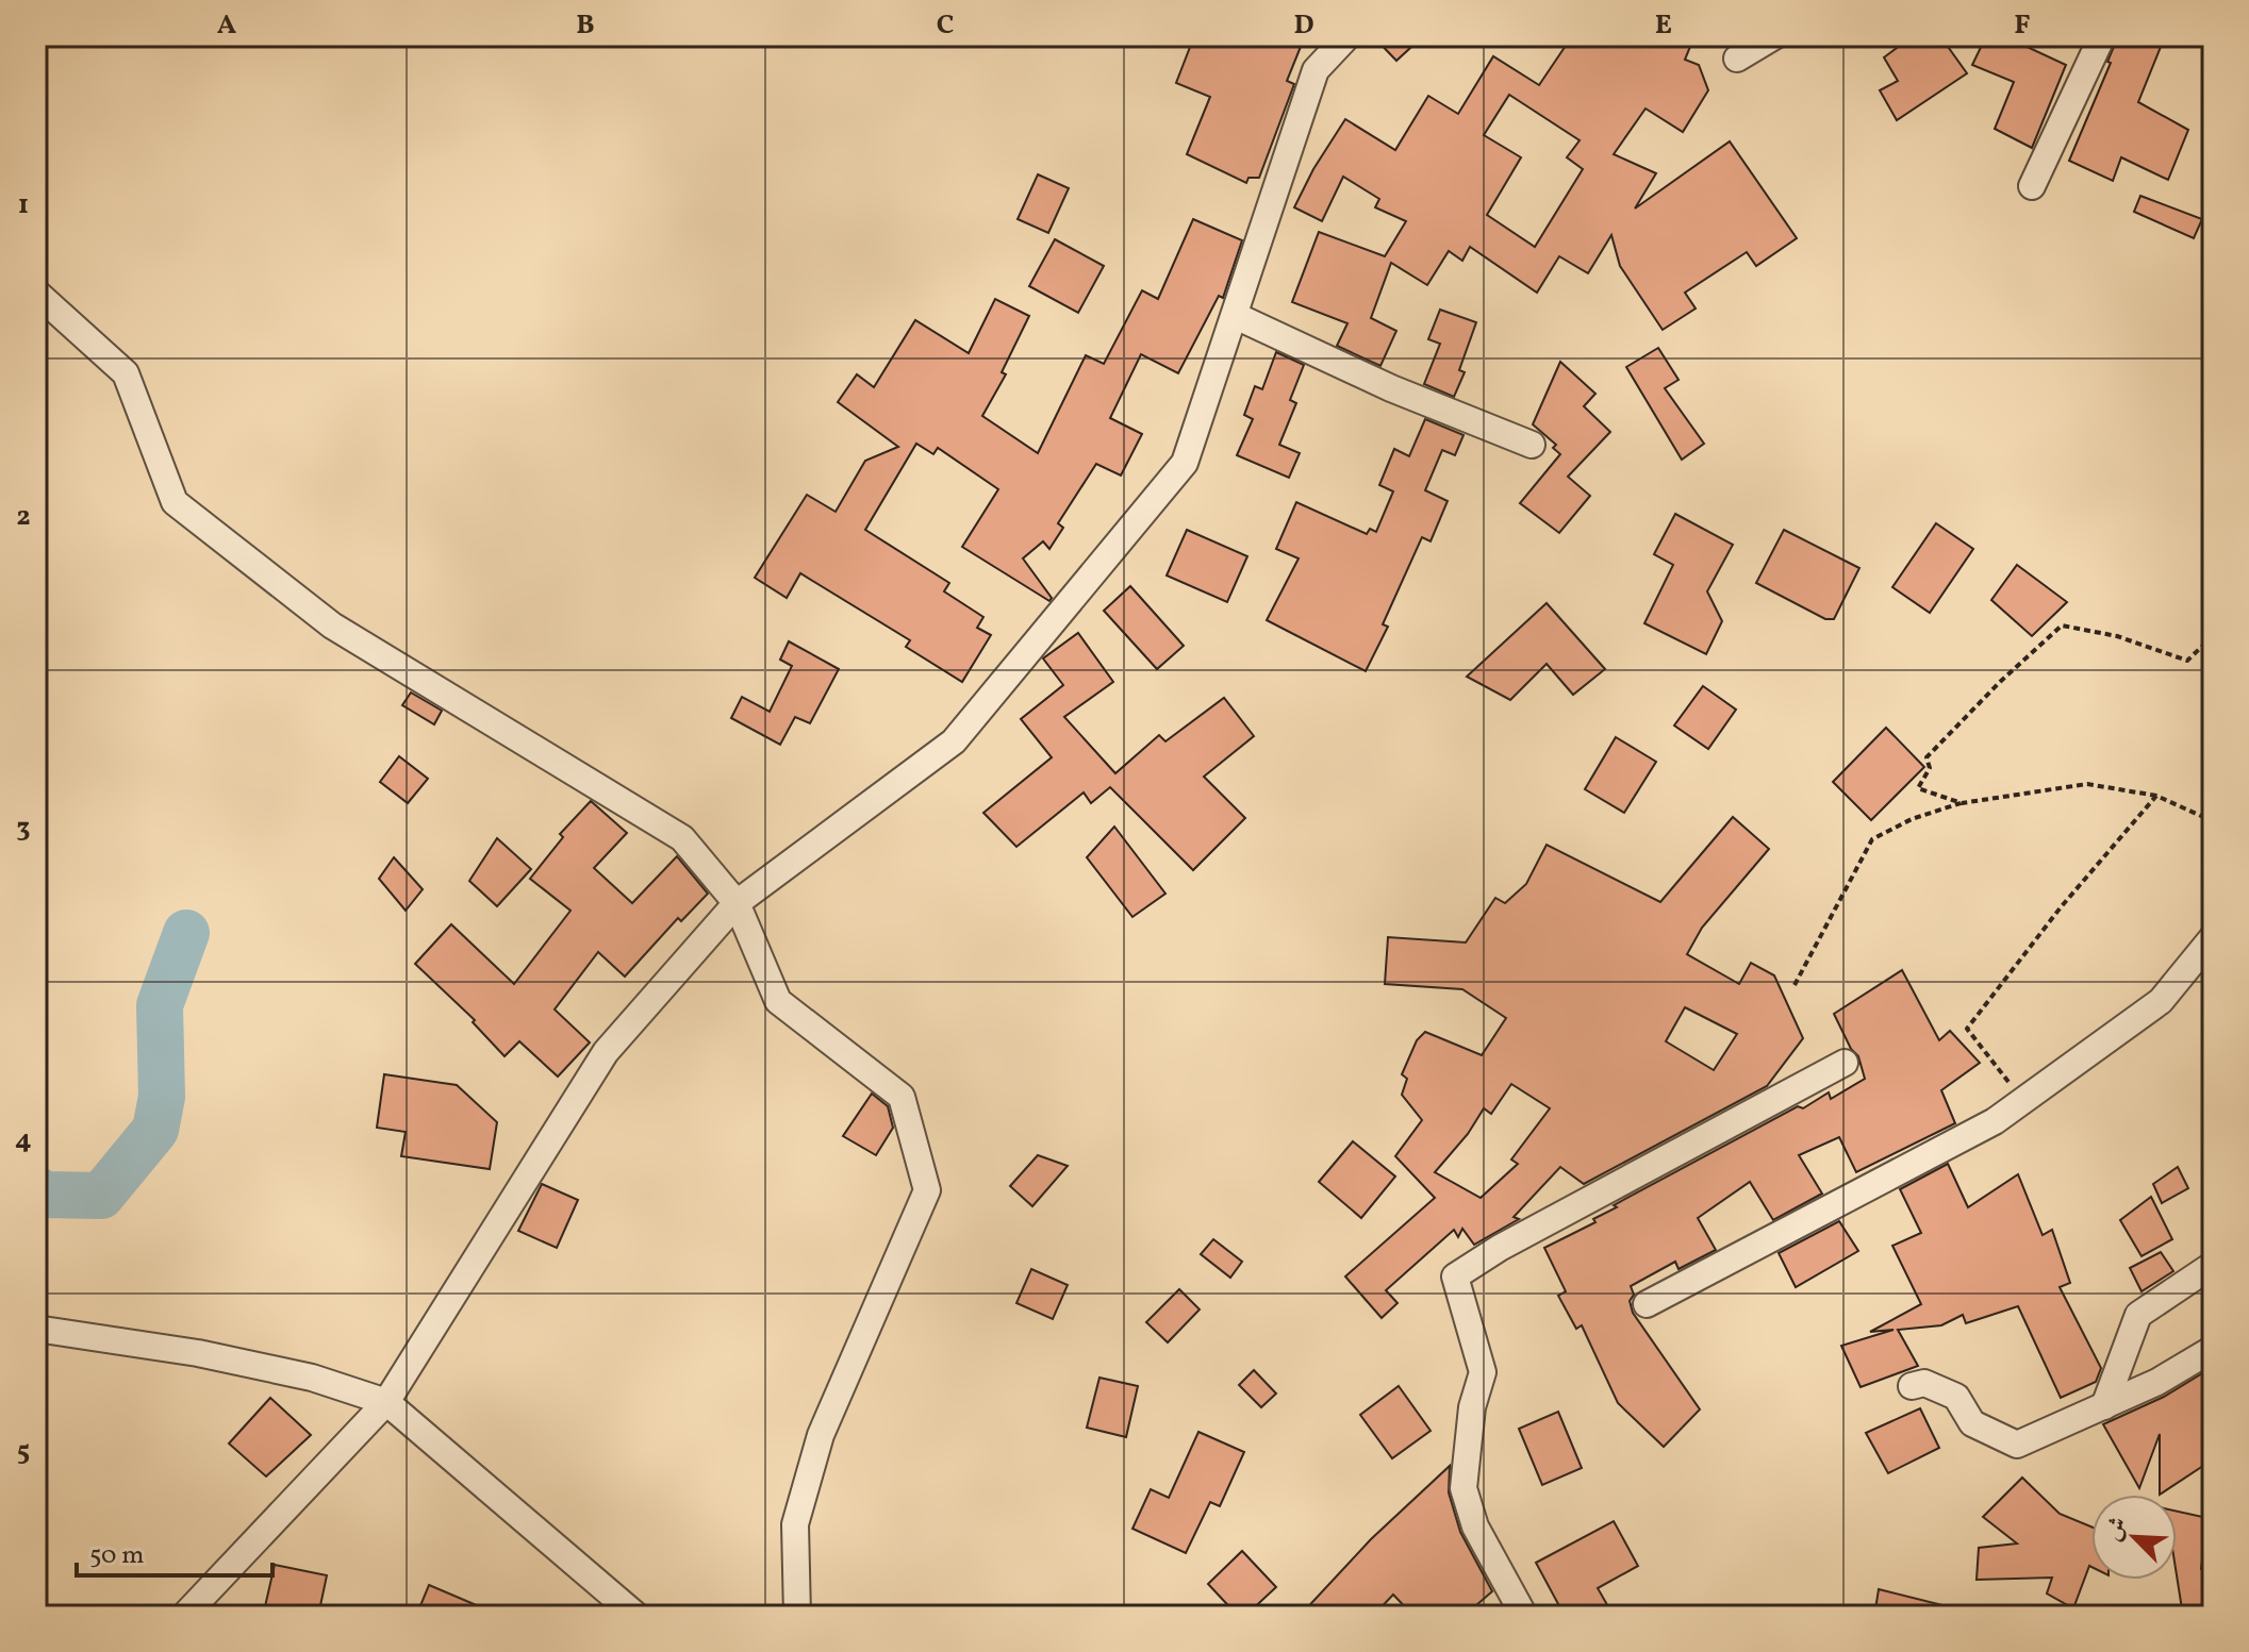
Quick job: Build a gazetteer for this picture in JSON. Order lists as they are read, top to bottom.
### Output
{
  "scale_bar": "50 m",
  "north": "top left",
  "grid": {
    "columns": [
      "A",
      "B",
      "C",
      "D",
      "E",
      "F"
    ],
    "rows": [
      "1",
      "2",
      "3",
      "4",
      "5"
    ]
  }
}
